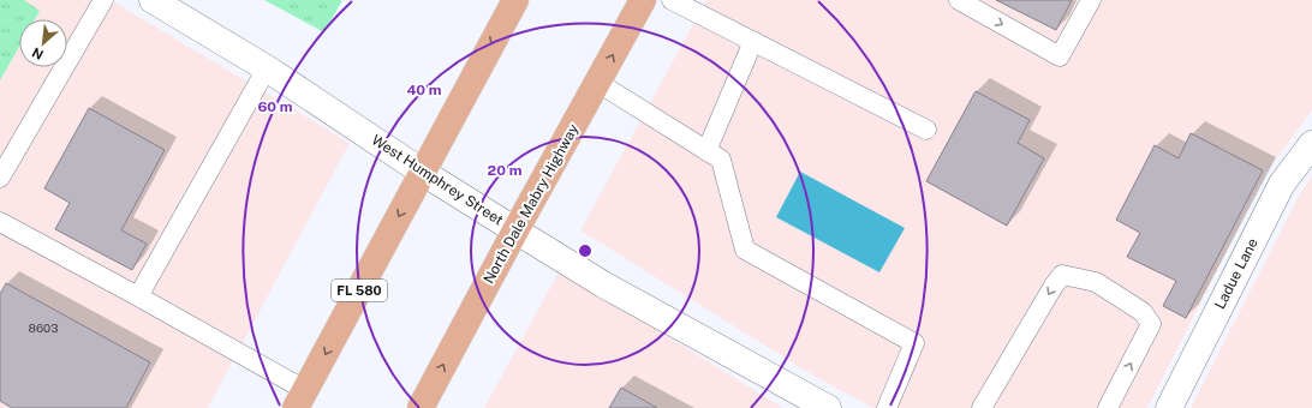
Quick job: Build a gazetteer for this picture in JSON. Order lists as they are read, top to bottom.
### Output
{
  "streets": {
    "main road": ["North Dale Mabry Highway", "FL 580"],
    "street": ["West Humphrey Street", "Ladue Lane"]
  },
  "crossings": [
    ["West Humphrey Street", "North Dale Mabry Highway"],
    ["West Humphrey Street", "FL 580"]
  ],
  "house_numbers": ["8603"],
  "north": "bottom left",
  "rings": ["40 m", "60 m", "20 m"]
}
